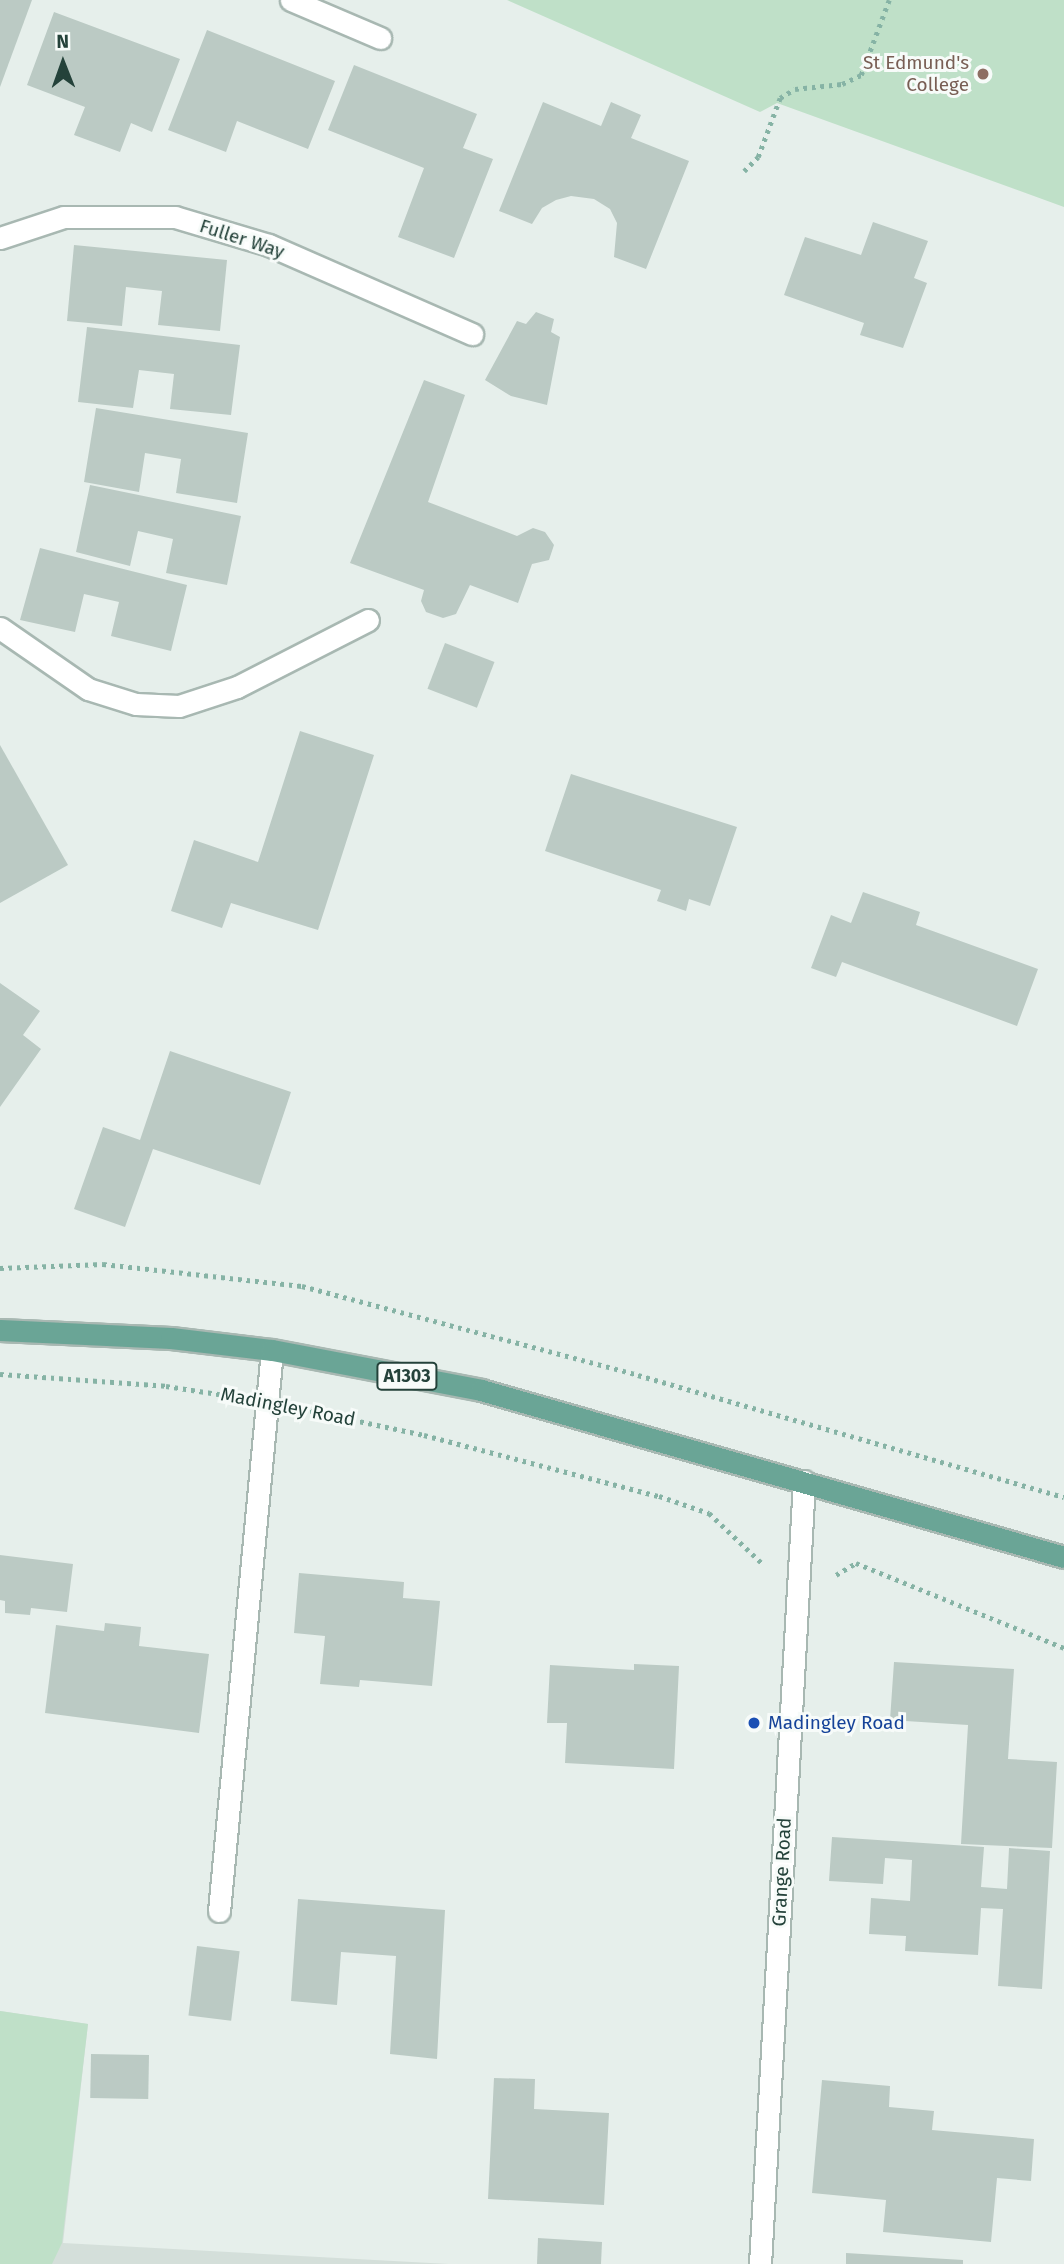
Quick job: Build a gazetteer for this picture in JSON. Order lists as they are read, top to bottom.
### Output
{
  "streets": {
    "main road": ["A1303"],
    "street": ["Fuller Way", "Grange Road"],
    "path": ["Madingley Road"]
  },
  "crossings": [
    ["A1303", "Grange Road"],
    ["Madingley Road", "Grange Road"]
  ],
  "places": ["St Edmund's College", "Madingley Road"],
  "north": "top"
}
